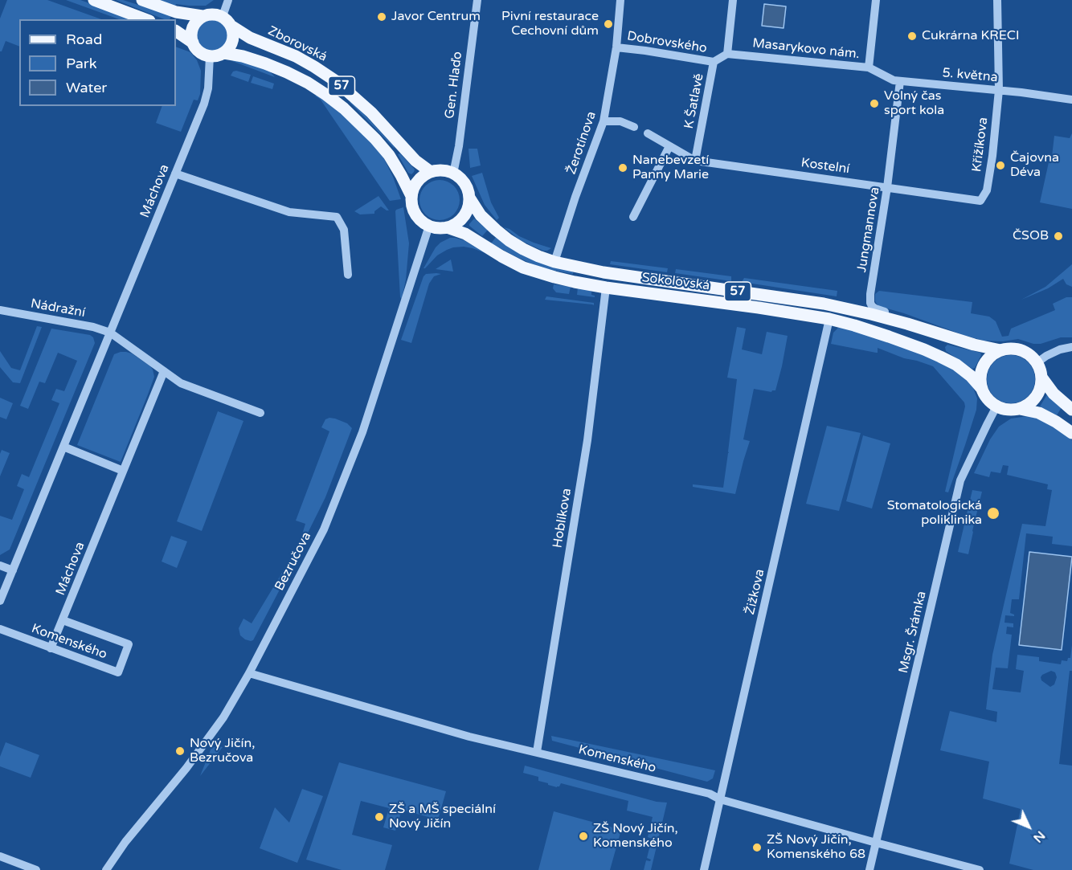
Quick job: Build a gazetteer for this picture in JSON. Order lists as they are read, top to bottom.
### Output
{
  "streets": {
    "main road": ["Zborovská", "57", "Sokolovská"],
    "street": [
      "Dobrovského",
      "Masarykovo nám.",
      "5. května",
      "Gen. Hlaďo",
      "K Šatlavě",
      "Žerotínova",
      "Křižíkova",
      "Kostelní",
      "Máchova",
      "Jungmannova",
      "Nádražní",
      "Hoblíkova",
      "Bezručova",
      "Žižkova",
      "Msgr. Šrámka",
      "Komenského"
    ]
  },
  "crossings": [
    ["Dobrovského", "K Šatlavě"],
    ["Dobrovského", "Žerotínova"],
    ["Zborovská", "Gen. Hlaďo"],
    ["Zborovská", "57"],
    ["Zborovská", "Máchova"],
    ["Zborovská", "Sokolovská"],
    ["Zborovská", "Bezručova"],
    ["Masarykovo nám.", "5. května"],
    ["Masarykovo nám.", "K Šatlavě"],
    ["5. května", "Křižíkova"],
    ["5. května", "Jungmannova"],
    ["Gen. Hlaďo", "57"],
    ["Gen. Hlaďo", "Sokolovská"],
    ["Gen. Hlaďo", "Bezručova"],
    ["57", "Máchova"],
    ["57", "Sokolovská"],
    ["57", "Bezručova"],
    ["57", "Msgr. Šrámka"],
    ["K Šatlavě", "Kostelní"],
    ["Žerotínova", "Sokolovská"],
    ["Křižíkova", "Kostelní"],
    ["Kostelní", "Jungmannova"],
    ["Máchova", "Nádražní"],
    ["Máchova", "Komenského"],
    ["Jungmannova", "Sokolovská"],
    ["Sokolovská", "Hoblíkova"],
    ["Sokolovská", "Bezručova"],
    ["Sokolovská", "Žižkova"],
    ["Sokolovská", "Msgr. Šrámka"],
    ["Hoblíkova", "Komenského"],
    ["Bezručova", "Komenského"],
    ["Žižkova", "Komenského"],
    ["Msgr. Šrámka", "Komenského"]
  ],
  "places": [
    "Javor Centrum",
    "Pivní restaurace Cechovní dům",
    "Cukrárna KRECI",
    "Volný čas sport kola",
    "Čajovna Déva",
    "Nanebevzetí Panny Marie",
    "ČSOB",
    "Stomatologická poliklinika",
    "Nový Jičín, Bezručova",
    "ZŠ a MŠ speciální Nový Jičín",
    "ZŠ Nový Jičín, Komenského",
    "ZŠ Nový Jičín, Komenského 68"
  ],
  "legend": ["Road", "Park", "Water"],
  "north": "bottom right"
}
